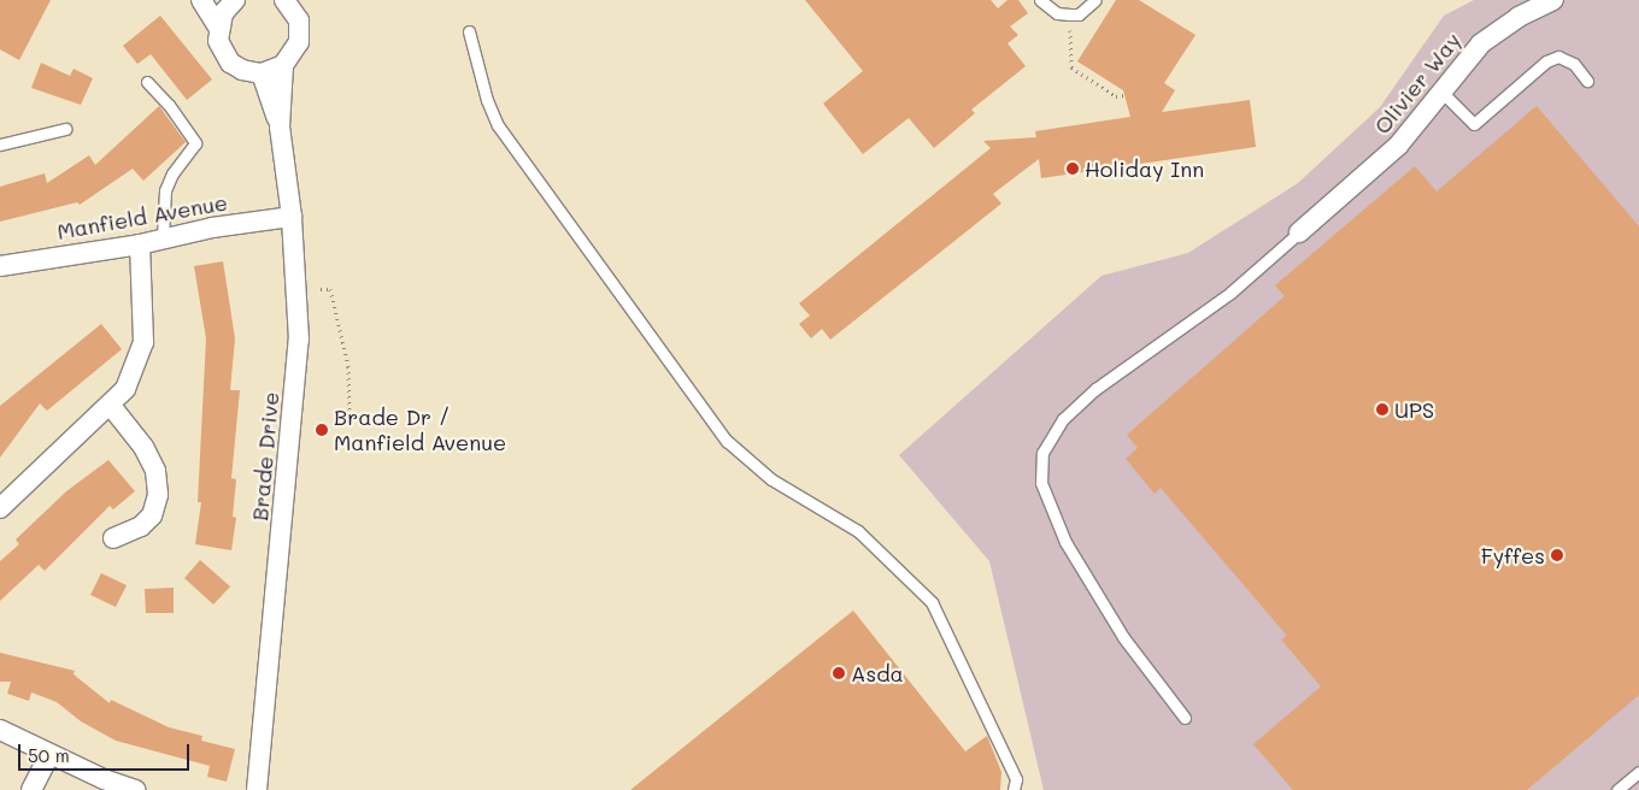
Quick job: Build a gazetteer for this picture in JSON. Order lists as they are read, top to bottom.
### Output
{
  "streets": {
    "street": ["Olivier Way", "Manfield Avenue", "Brade Drive"]
  },
  "crossings": [
    ["Manfield Avenue", "Brade Drive"]
  ],
  "places": [
    "Holiday Inn",
    "UPS",
    "Brade Dr / Manfield Avenue",
    "Fyffes",
    "Asda"
  ],
  "scale_bar": "50 m"
}
